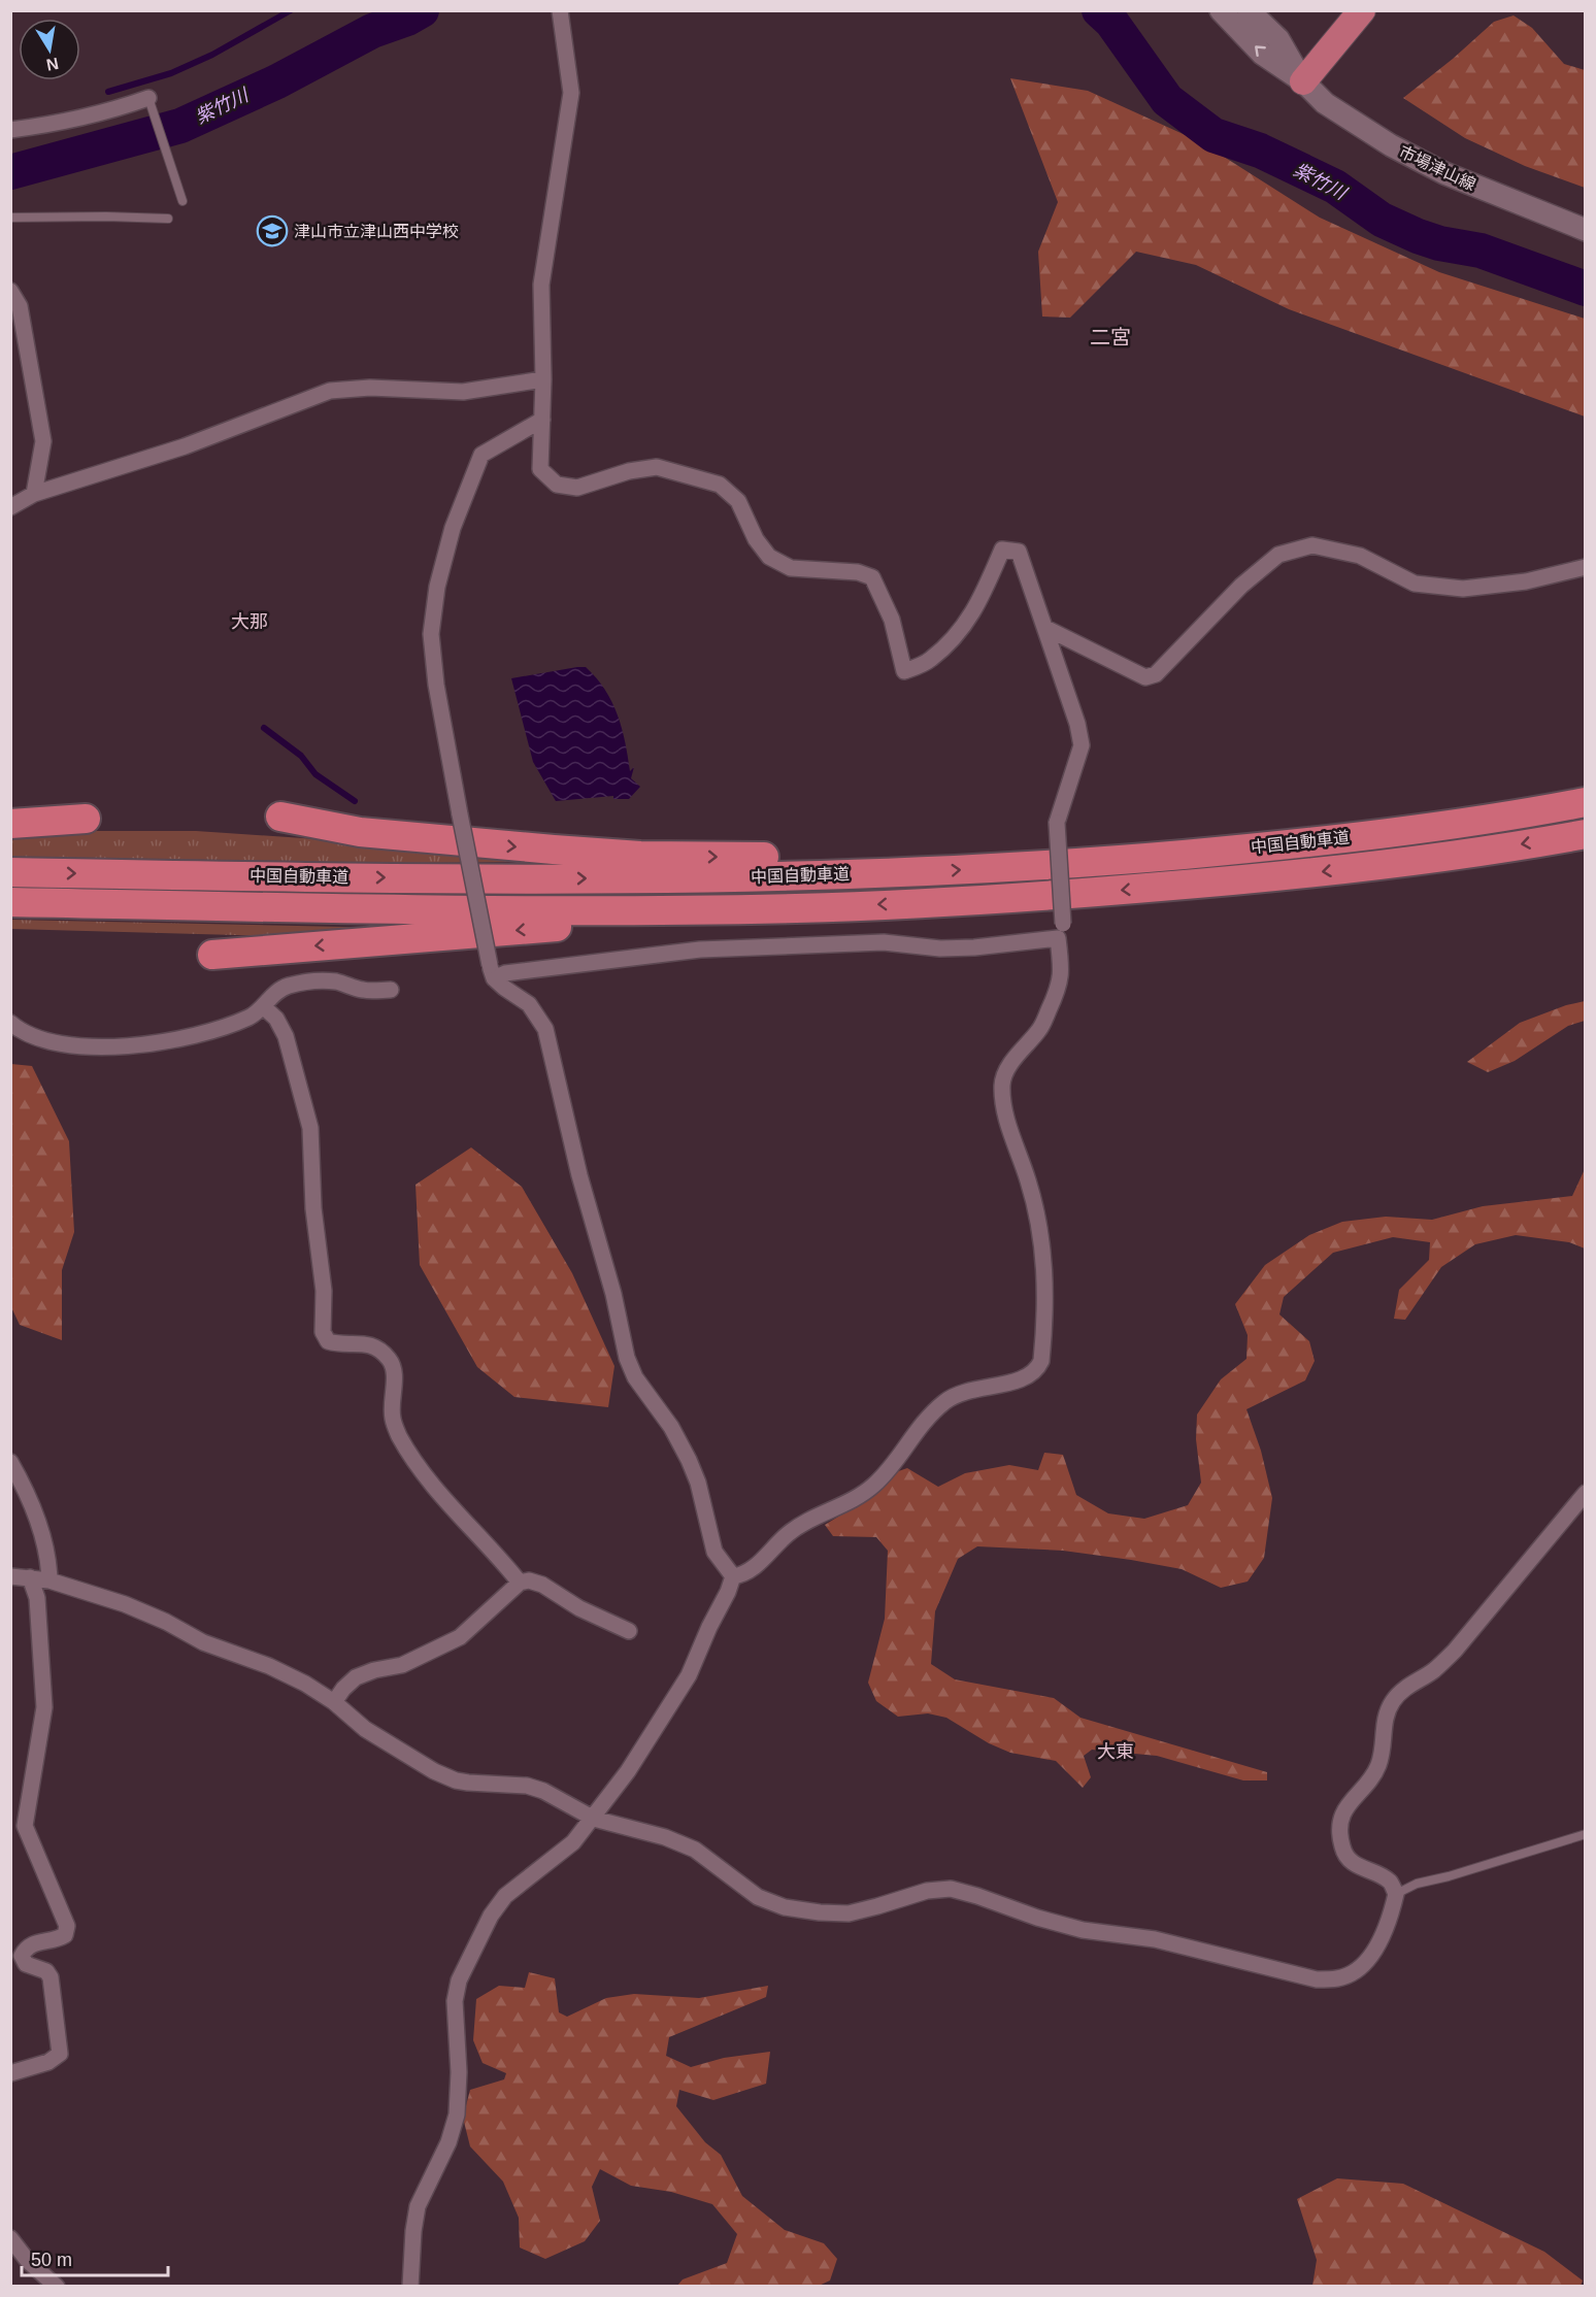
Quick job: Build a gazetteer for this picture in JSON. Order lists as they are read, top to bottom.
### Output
{
  "streets": {
    "highway": ["中国自動車道"],
    "main road": ["市場津山線"]
  },
  "districts": ["二宮", "大那", "大東"],
  "water": ["紫竹川"],
  "places": {
    "school or university": ["津山市立津山西中学校"]
  },
  "scale_bar": "50 m",
  "north": "bottom"
}
